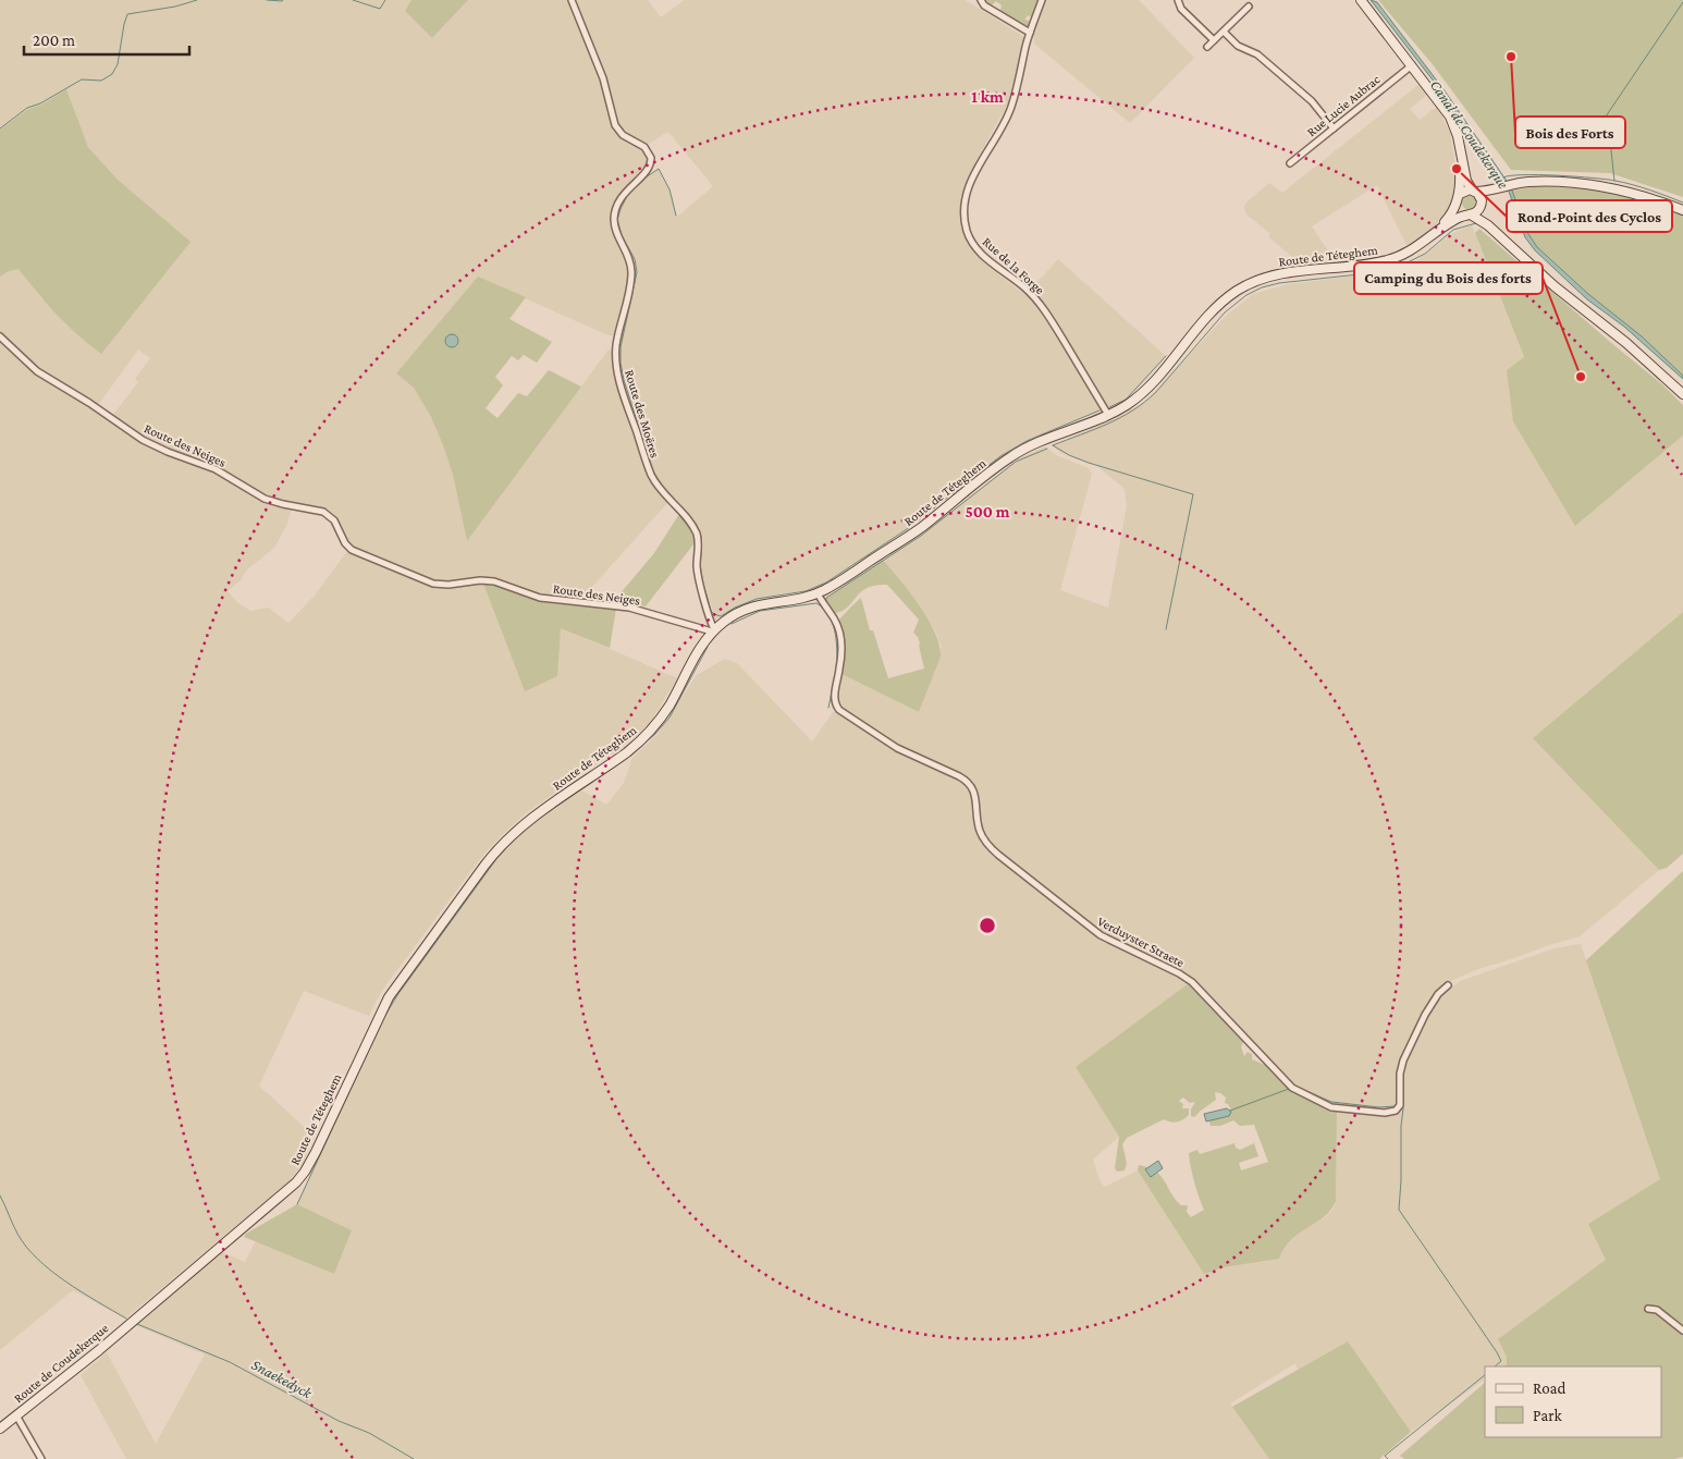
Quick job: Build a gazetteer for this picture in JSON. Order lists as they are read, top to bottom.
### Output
{
  "streets": {
    "main road": ["Route de Téteghem", "Route de Coudekerque"],
    "street": [
      "Rue Lucie Aubrac",
      "Rue de la Forge",
      "Route des Moëres",
      "Route des Neiges",
      "Verduyster Straete"
    ]
  },
  "crossings": [
    ["Route de Téteghem", "Rue de la Forge"],
    ["Route de Téteghem", "Route des Moëres"],
    ["Route de Téteghem", "Route des Neiges"],
    ["Route de Téteghem", "Verduyster Straete"],
    ["Route de Téteghem", "Route de Coudekerque"],
    ["Route des Moëres", "Route des Neiges"]
  ],
  "water": ["Canal de Coudekerque", "Snaekedyck"],
  "places": ["Bois des Forts", "Rond-Point des Cyclos", "Camping du Bois des forts"],
  "legend": ["Road", "Park"],
  "scale_bar": "200 m",
  "rings": ["1 km", "500 m"]
}
